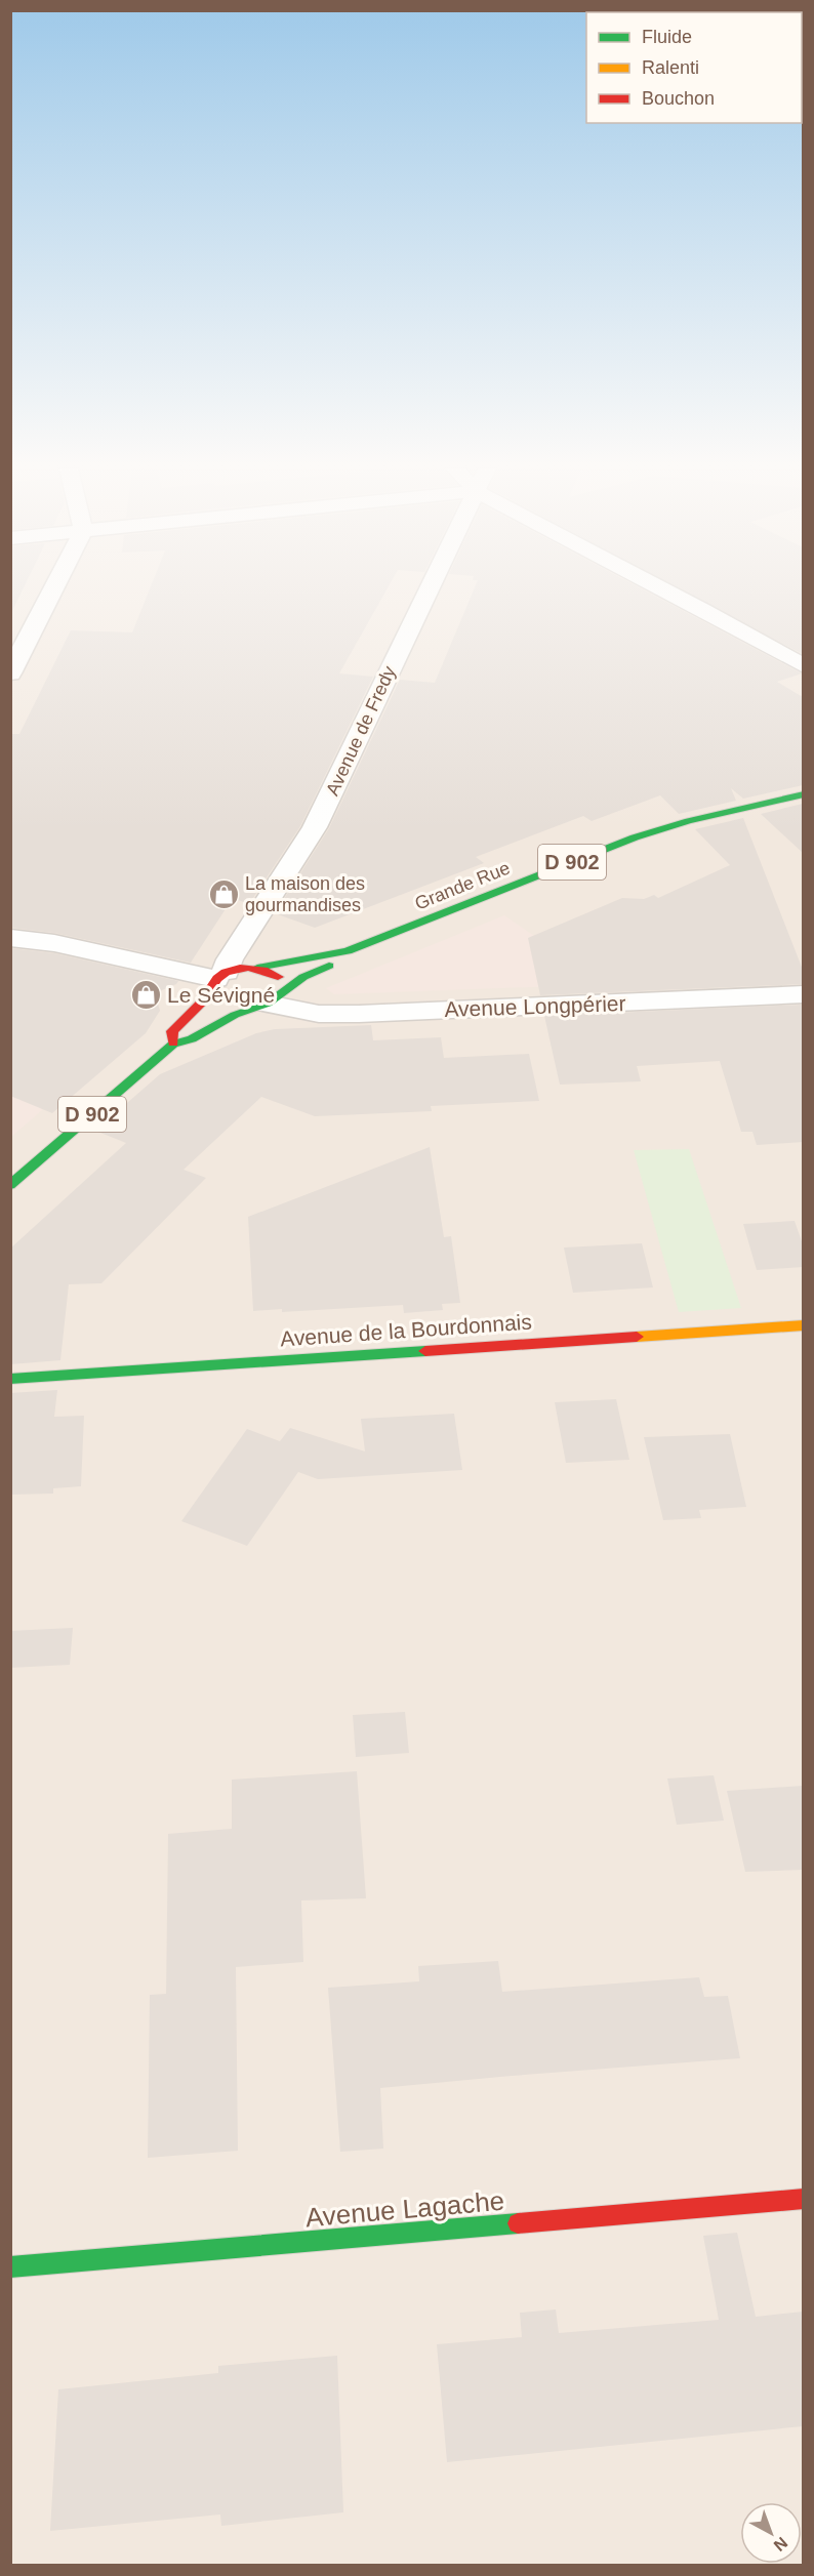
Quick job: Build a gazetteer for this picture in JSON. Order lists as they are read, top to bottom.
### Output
{
  "streets": {
    "main road": [
      "D 902",
      "Grande Rue",
      "Avenue de la Bourdonnais",
      "Avenue Lagache"
    ],
    "street": ["Avenue de Fredy", "Avenue Longpérier"]
  },
  "crossings": [
    ["Avenue de Fredy", "Grande Rue"],
    ["Grande Rue", "Avenue Longpérier"]
  ],
  "places": {
    "shop": ["La maison des gourmandises", "Le Sévigné"]
  },
  "legend": ["Fluide", "Ralenti", "Bouchon"],
  "north": "bottom right"
}
